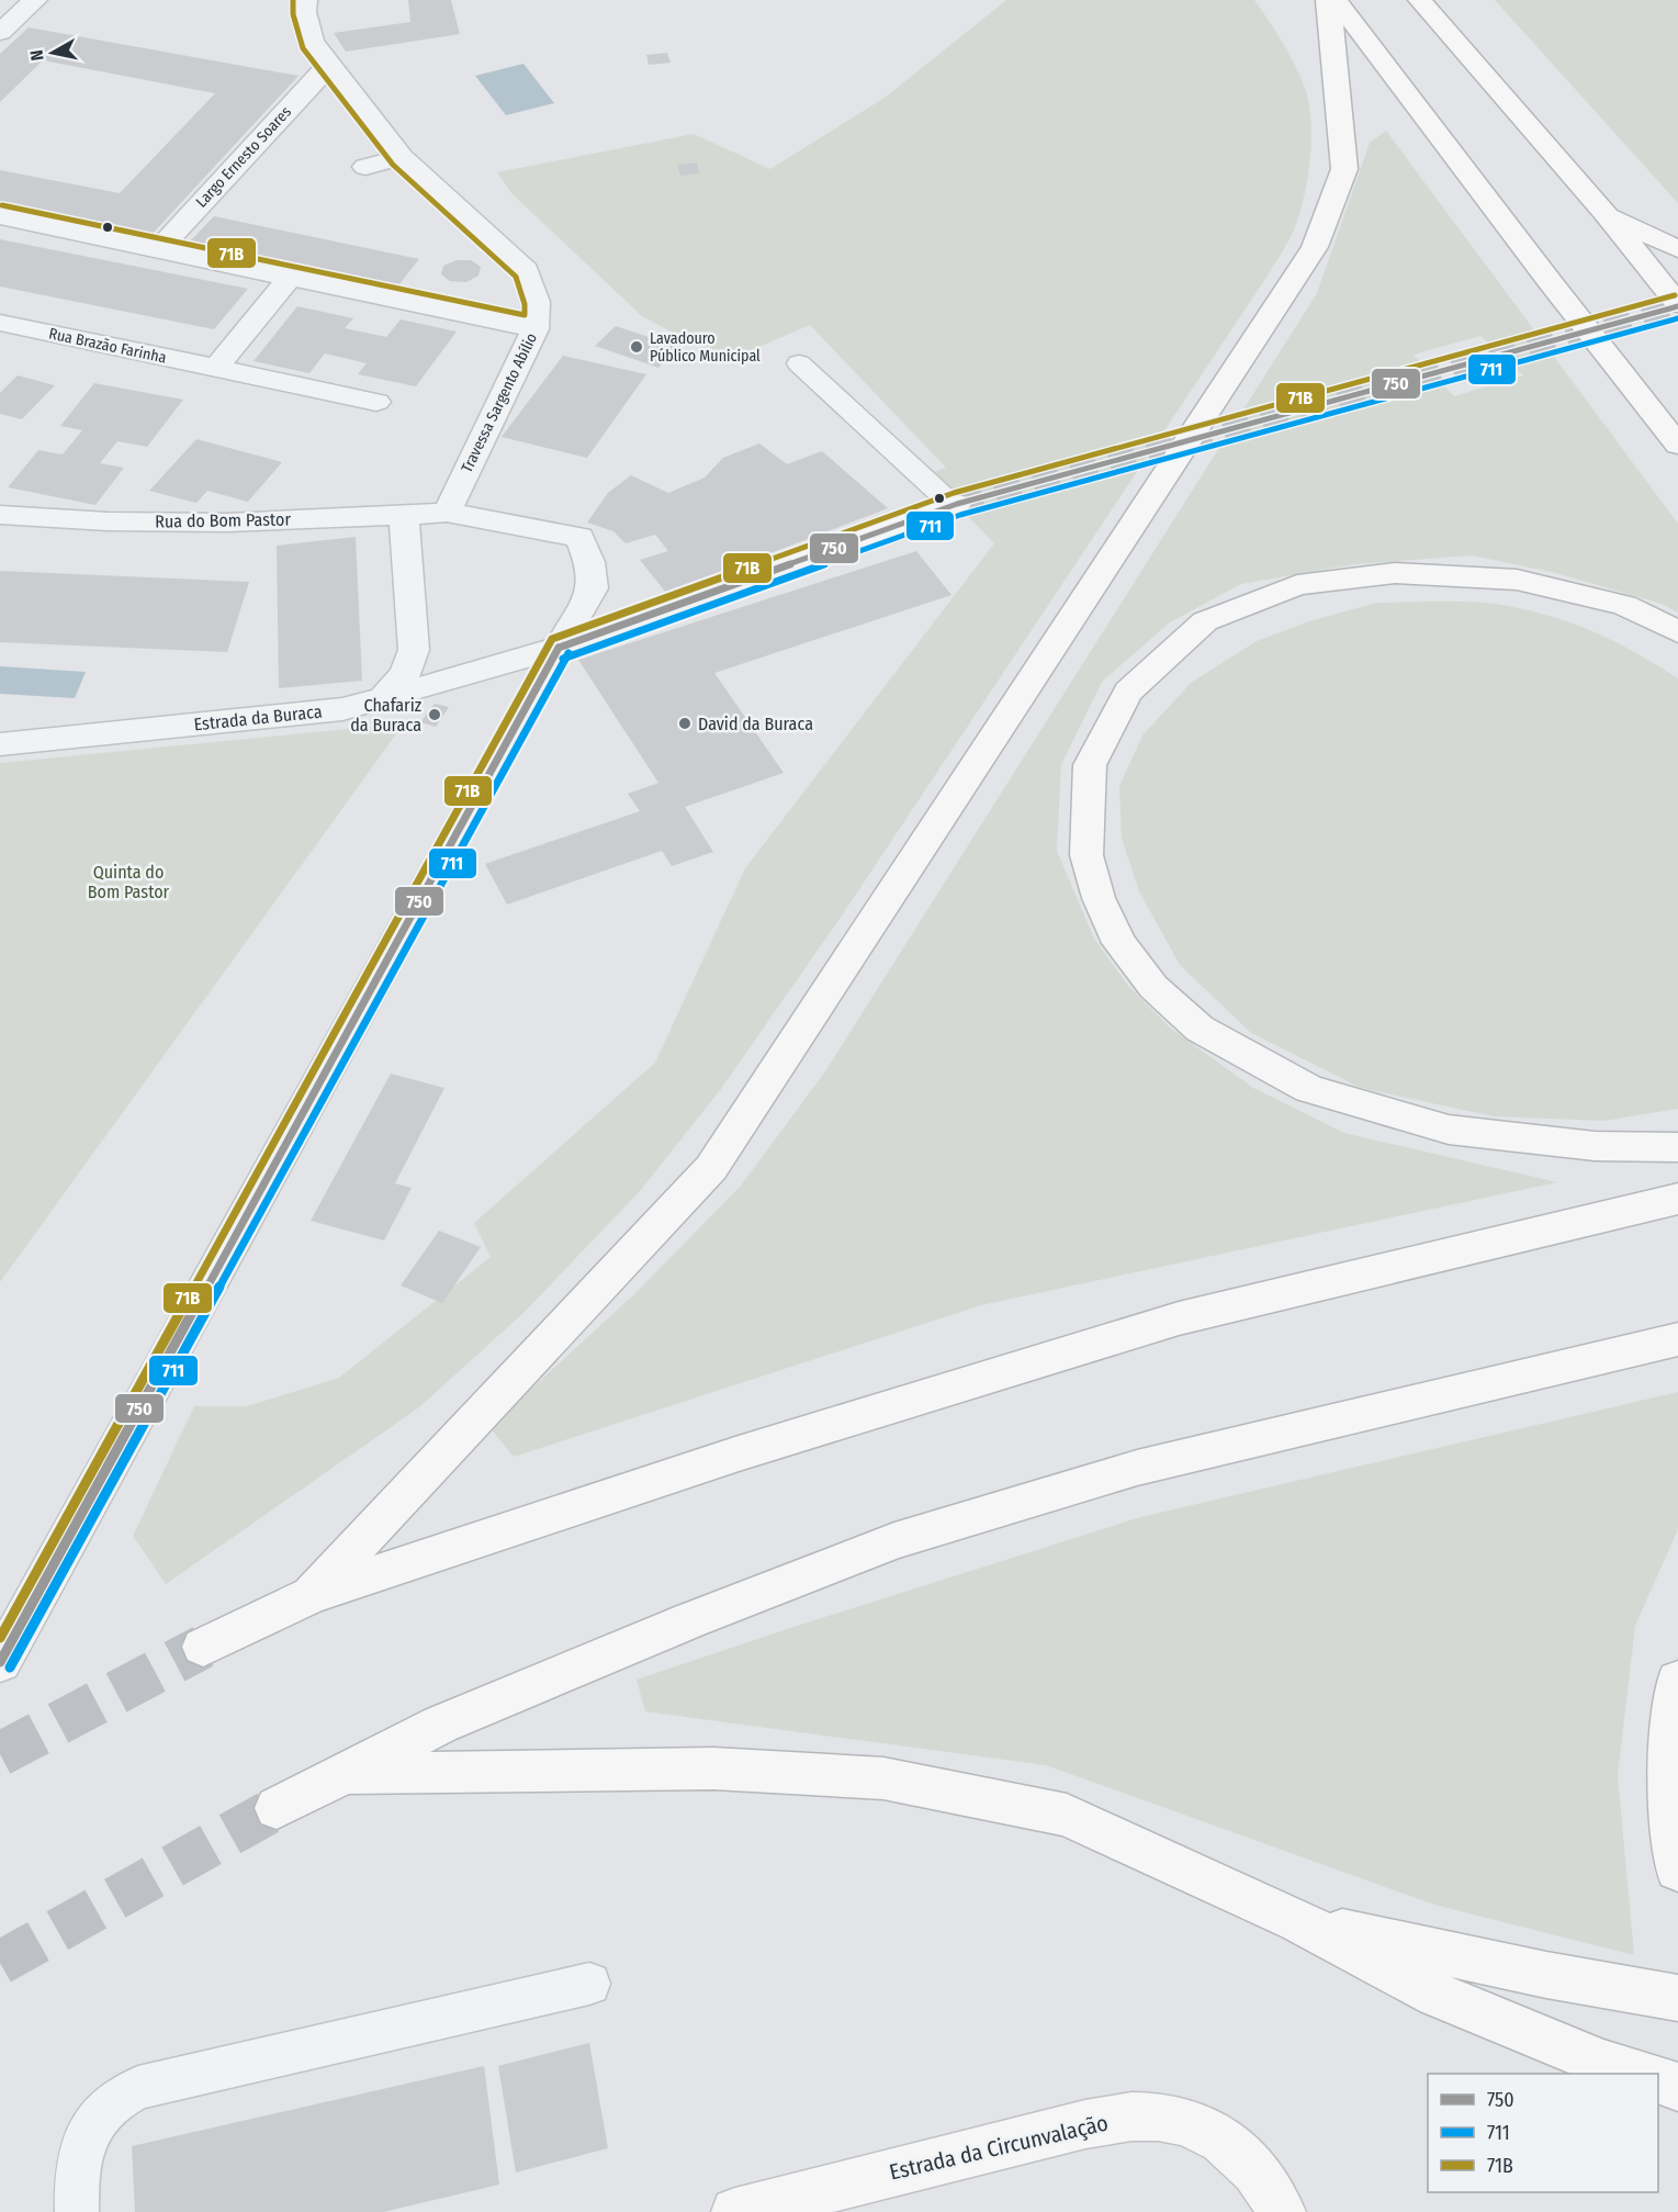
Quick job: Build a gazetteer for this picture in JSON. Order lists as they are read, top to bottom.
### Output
{
  "streets": {
    "main road": ["Estrada da Buraca", "Estrada da Circunvalação"],
    "street": [
      "Largo Ernesto Soares",
      "Rua Brazão Farinha",
      "Travessa Sargento Abílio",
      "Rua do Bom Pastor"
    ]
  },
  "crossings": [
    ["Largo Ernesto Soares", "Travessa Sargento Abílio"],
    ["Travessa Sargento Abílio", "Rua do Bom Pastor"]
  ],
  "parks": ["Quinta do Bom Pastor"],
  "places": ["Lavadouro Público Municipal", "Chafariz da Buraca", "David da Buraca"],
  "lines": ["transit line 71B", "transit line 750", "transit line 711"],
  "legend": ["750", "711", "71B"],
  "north": "left"
}
